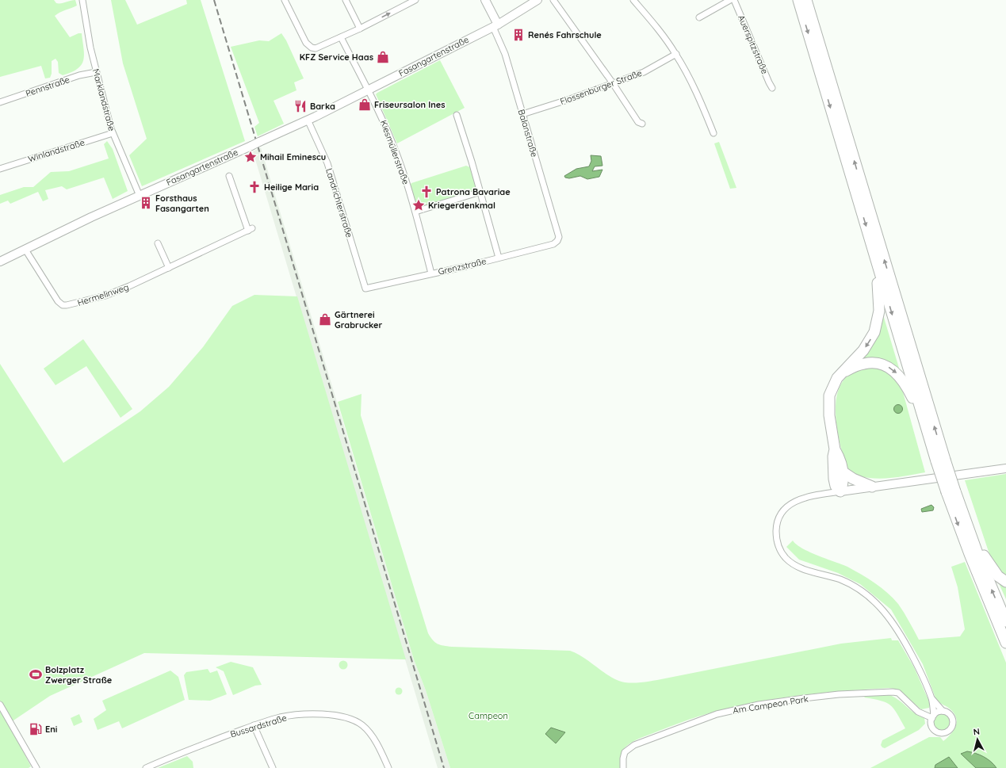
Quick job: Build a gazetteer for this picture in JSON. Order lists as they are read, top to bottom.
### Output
{
  "streets": {
    "street": [
      "Auerspitzstraße",
      "Fasangartenstraße",
      "Pennstraße",
      "Flossenbürger Straße",
      "Marklandstraße",
      "Balanstraße",
      "Winlandstraße",
      "Kiesmüllerstraße",
      "Landrichterstraße",
      "Grenzstraße",
      "Hermelinweg",
      "Am Campeon Park",
      "Bussardstraße"
    ]
  },
  "crossings": [
    ["Fasangartenstraße", "Marklandstraße"],
    ["Fasangartenstraße", "Balanstraße"],
    ["Fasangartenstraße", "Kiesmüllerstraße"],
    ["Fasangartenstraße", "Landrichterstraße"],
    ["Fasangartenstraße", "Hermelinweg"],
    ["Pennstraße", "Marklandstraße"],
    ["Flossenbürger Straße", "Balanstraße"],
    ["Marklandstraße", "Winlandstraße"],
    ["Balanstraße", "Grenzstraße"],
    ["Kiesmüllerstraße", "Grenzstraße"],
    ["Landrichterstraße", "Grenzstraße"]
  ],
  "parks": ["Campeon"],
  "places": {
    "building": ["Renés Fahrschule", "Forsthaus Fasangarten"],
    "shop": ["KFZ Service Haas", "Friseursalon Ines", "Gärtnerei Grabrucker"],
    "restaurant": ["Barka"],
    "place": ["Mihail Eminescu", "Kriegerdenkmal"],
    "church": ["Heilige Maria", "Patrona Bavariae"],
    "sports": ["Bolzplatz Zwerger Straße"],
    "fuel station": ["Eni"]
  },
  "north": "top"
}
